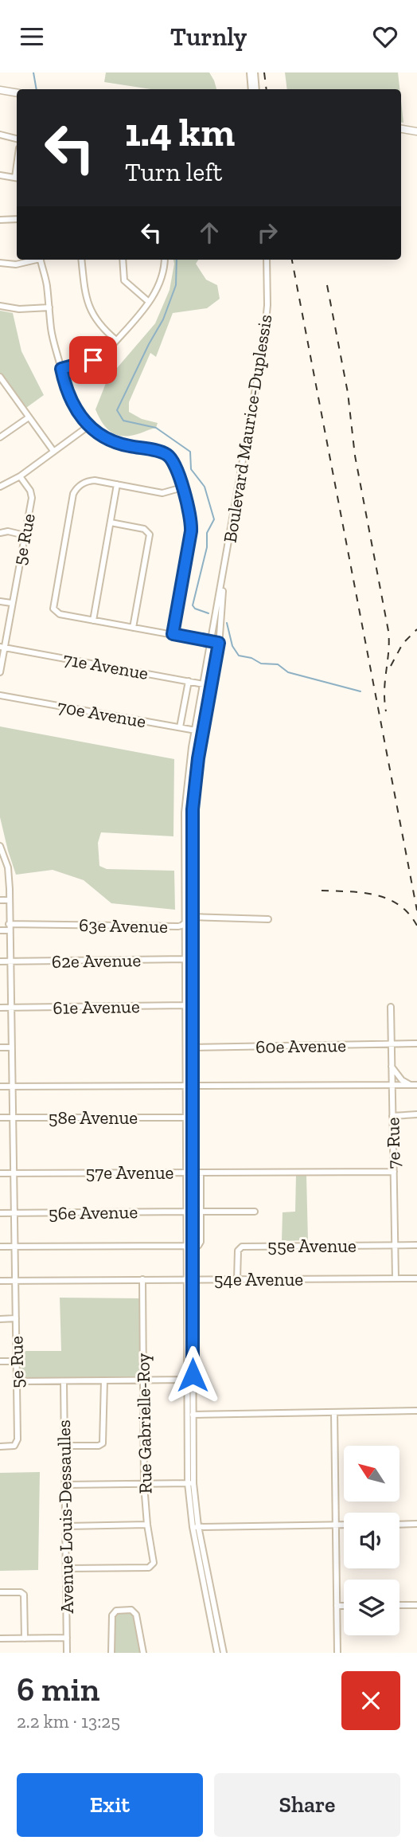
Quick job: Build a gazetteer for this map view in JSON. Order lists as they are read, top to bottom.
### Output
{
  "streets": {
    "street": [
      "Boulevard Maurice-Duplessis",
      "5e Rue",
      "71e Avenue",
      "70e Avenue",
      "63e Avenue",
      "62e Avenue",
      "61e Avenue",
      "60e Avenue",
      "58e Avenue",
      "7e Rue",
      "57e Avenue",
      "56e Avenue",
      "55e Avenue",
      "54e Avenue",
      "Rue Gabrielle-Roy",
      "Avenue Louis-Dessaulles"
    ]
  },
  "crossings": [
    ["Boulevard Maurice-Duplessis", "71e Avenue"],
    ["Boulevard Maurice-Duplessis", "70e Avenue"],
    ["Boulevard Maurice-Duplessis", "63e Avenue"],
    ["Boulevard Maurice-Duplessis", "62e Avenue"],
    ["Boulevard Maurice-Duplessis", "61e Avenue"],
    ["Boulevard Maurice-Duplessis", "60e Avenue"],
    ["Boulevard Maurice-Duplessis", "58e Avenue"],
    ["Boulevard Maurice-Duplessis", "57e Avenue"],
    ["Boulevard Maurice-Duplessis", "56e Avenue"],
    ["Boulevard Maurice-Duplessis", "54e Avenue"],
    ["5e Rue", "71e Avenue"],
    ["5e Rue", "63e Avenue"],
    ["5e Rue", "62e Avenue"],
    ["5e Rue", "61e Avenue"],
    ["5e Rue", "58e Avenue"],
    ["5e Rue", "57e Avenue"],
    ["5e Rue", "56e Avenue"],
    ["5e Rue", "54e Avenue"],
    ["60e Avenue", "7e Rue"],
    ["7e Rue", "57e Avenue"],
    ["7e Rue", "55e Avenue"],
    ["7e Rue", "54e Avenue"],
    ["55e Avenue", "54e Avenue"],
    ["54e Avenue", "Rue Gabrielle-Roy"],
    ["Rue Gabrielle-Roy", "Avenue Louis-Dessaulles"]
  ],
  "north": "top left",
  "page": {
    "header": "Turnly",
    "turn": ["1.4 km", "Turn left"],
    "heading": ["6 min", "2.2 km · 13:25"],
    "buttons": ["Exit", "Share"]
  }
}
